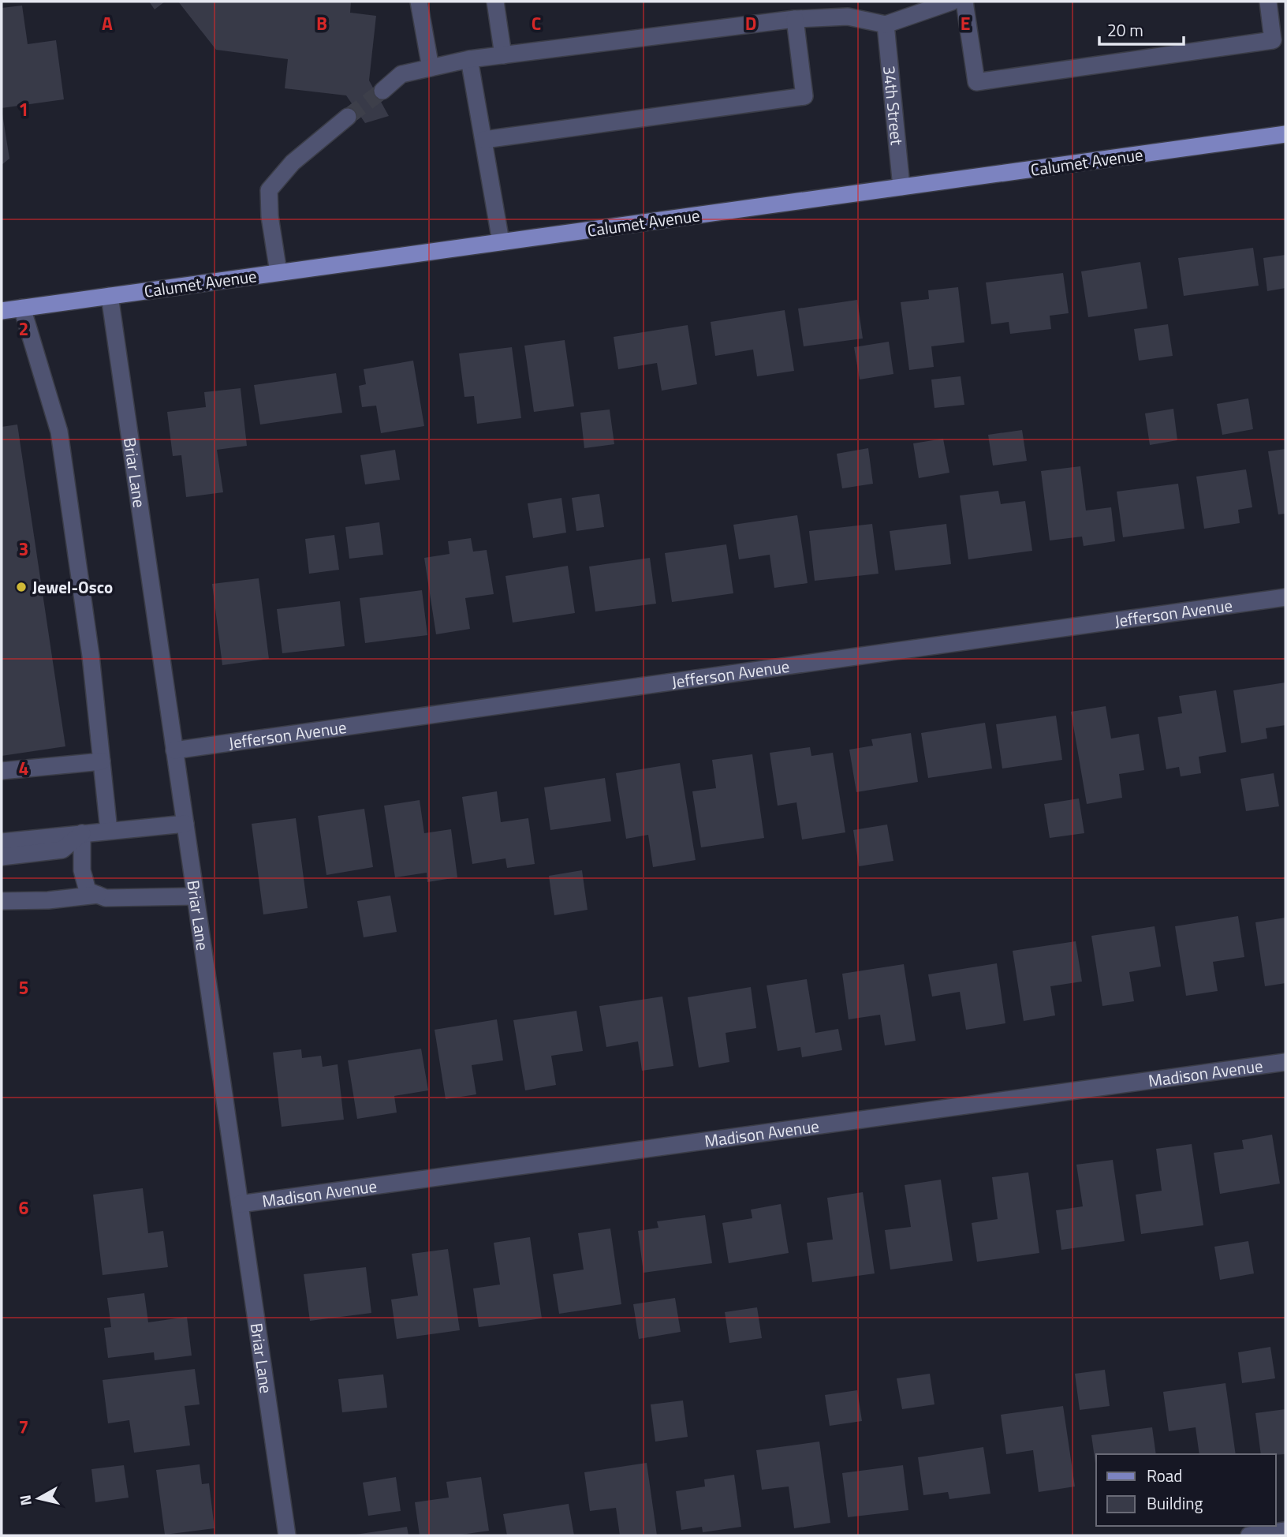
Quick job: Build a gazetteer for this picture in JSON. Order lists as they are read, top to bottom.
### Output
{
  "streets": {
    "main road": ["Calumet Avenue"],
    "street": [
      "34th Street",
      "Briar Lane",
      "Jefferson Avenue",
      "Madison Avenue"
    ]
  },
  "crossings": [
    ["34th Street", "Calumet Avenue"],
    ["Calumet Avenue", "Briar Lane"],
    ["Briar Lane", "Jefferson Avenue"],
    ["Briar Lane", "Madison Avenue"]
  ],
  "places": ["Jewel-Osco"],
  "legend": ["Road", "Building"],
  "scale_bar": "20 m",
  "north": "left",
  "grid": {
    "columns": [
      "A",
      "B",
      "C",
      "D",
      "E"
    ],
    "rows": [
      "1",
      "2",
      "3",
      "4",
      "5",
      "6",
      "7"
    ]
  }
}
